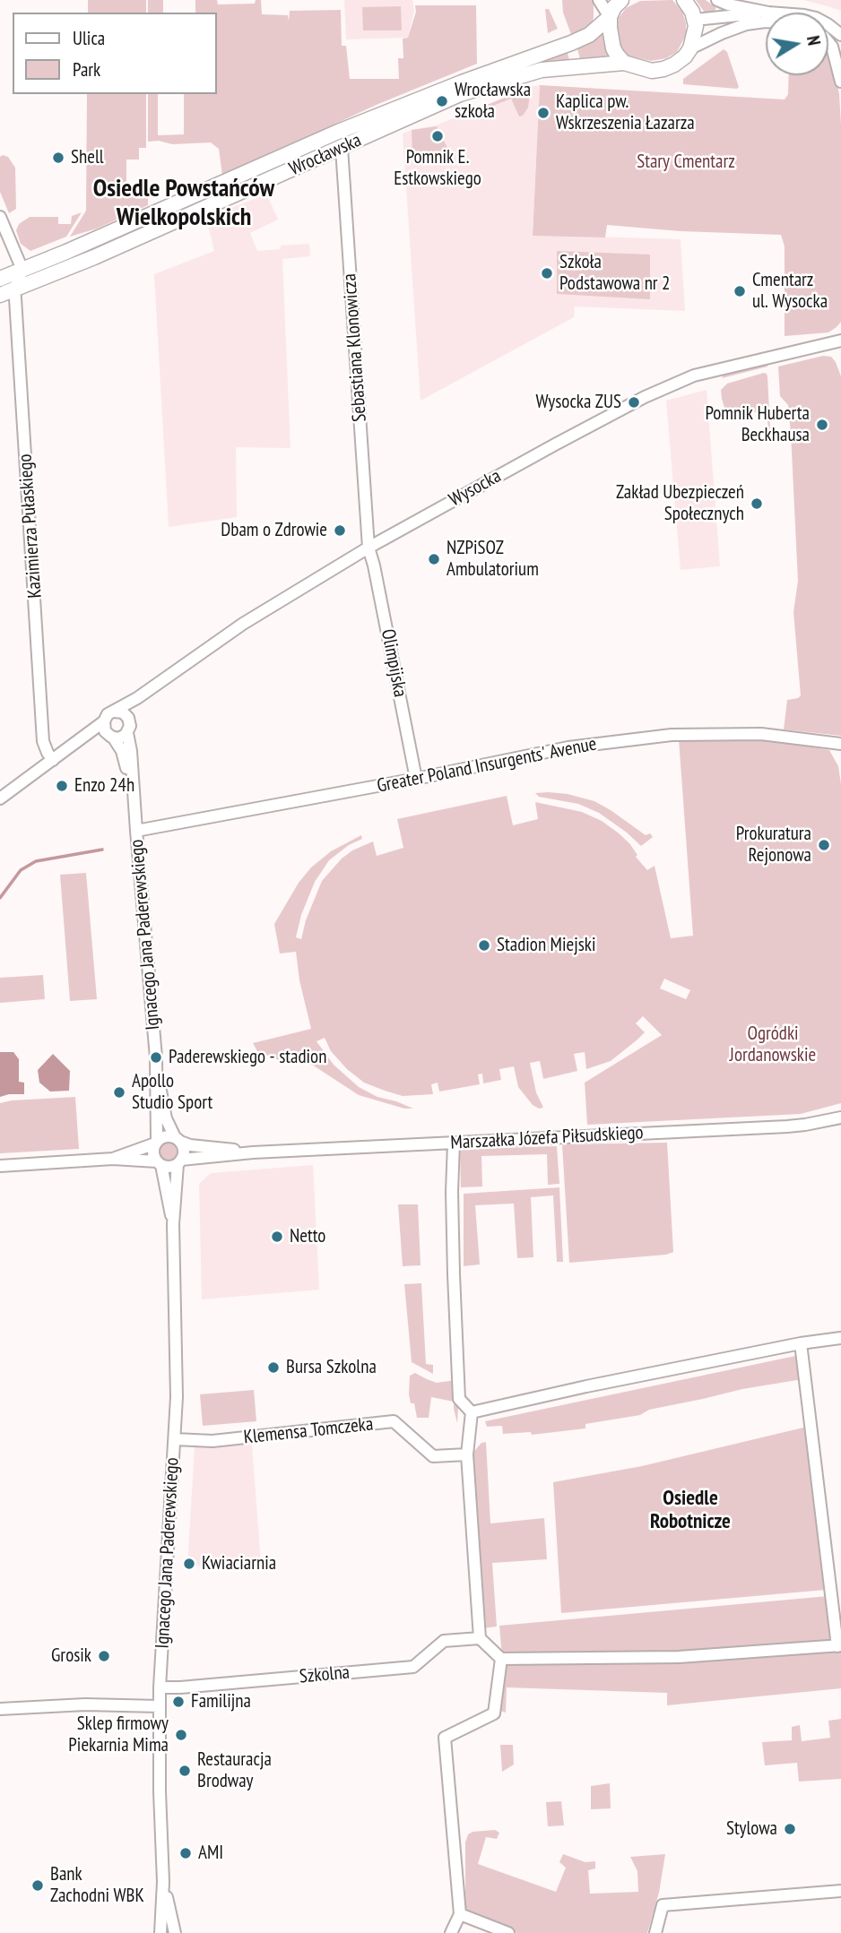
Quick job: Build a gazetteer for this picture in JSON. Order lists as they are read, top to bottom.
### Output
{
  "streets": {
    "main road": ["Wrocławska"],
    "street": [
      "Sebastiana Klonowicza",
      "Wysocka",
      "Kazimierza Pułaskiego",
      "Olimpijska",
      "Greater Poland Insurgents' Avenue",
      "Ignacego Jana Paderewskiego",
      "Marszałka Józefa Piłsudskiego",
      "Klemensa Tomczeka",
      "Szkolna"
    ]
  },
  "crossings": [
    ["Wrocławska", "Sebastiana Klonowicza"],
    ["Wrocławska", "Kazimierza Pułaskiego"],
    ["Sebastiana Klonowicza", "Wysocka"],
    ["Sebastiana Klonowicza", "Olimpijska"],
    ["Wysocka", "Olimpijska"],
    ["Wysocka", "Ignacego Jana Paderewskiego"],
    ["Olimpijska", "Greater Poland Insurgents' Avenue"],
    ["Greater Poland Insurgents' Avenue", "Ignacego Jana Paderewskiego"],
    ["Ignacego Jana Paderewskiego", "Klemensa Tomczeka"],
    ["Ignacego Jana Paderewskiego", "Szkolna"]
  ],
  "districts": ["Osiedle Powstańców Wielkopolskich", "Osiedle Robotnicze"],
  "parks": ["Stary Cmentarz", "Ogródki Jordanowskie"],
  "places": [
    "Wrocławska szkoła",
    "Kaplica pw. Wskrzeszenia Łazarza",
    "Pomnik E. Estkowskiego",
    "Shell",
    "Szkoła Podstawowa nr 2",
    "Cmentarz ul. Wysocka",
    "Wysocka ZUS",
    "Pomnik Huberta Beckhausa",
    "Zakład Ubezpieczeń Społecznych",
    "Dbam o Zdrowie",
    "NZPiSOZ Ambulatorium",
    "Enzo 24h",
    "Prokuratura Rejonowa",
    "Stadion Miejski",
    "Paderewskiego - stadion",
    "Apollo Studio Sport",
    "Netto",
    "Bursa Szkolna",
    "Kwiaciarnia",
    "Grosik",
    "Familijna",
    "Sklep firmowy Piekarnia Mima",
    "Restauracja Brodway",
    "Stylowa",
    "AMI",
    "Bank Zachodni WBK"
  ],
  "legend": ["Ulica", "Park"],
  "north": "right"
}
